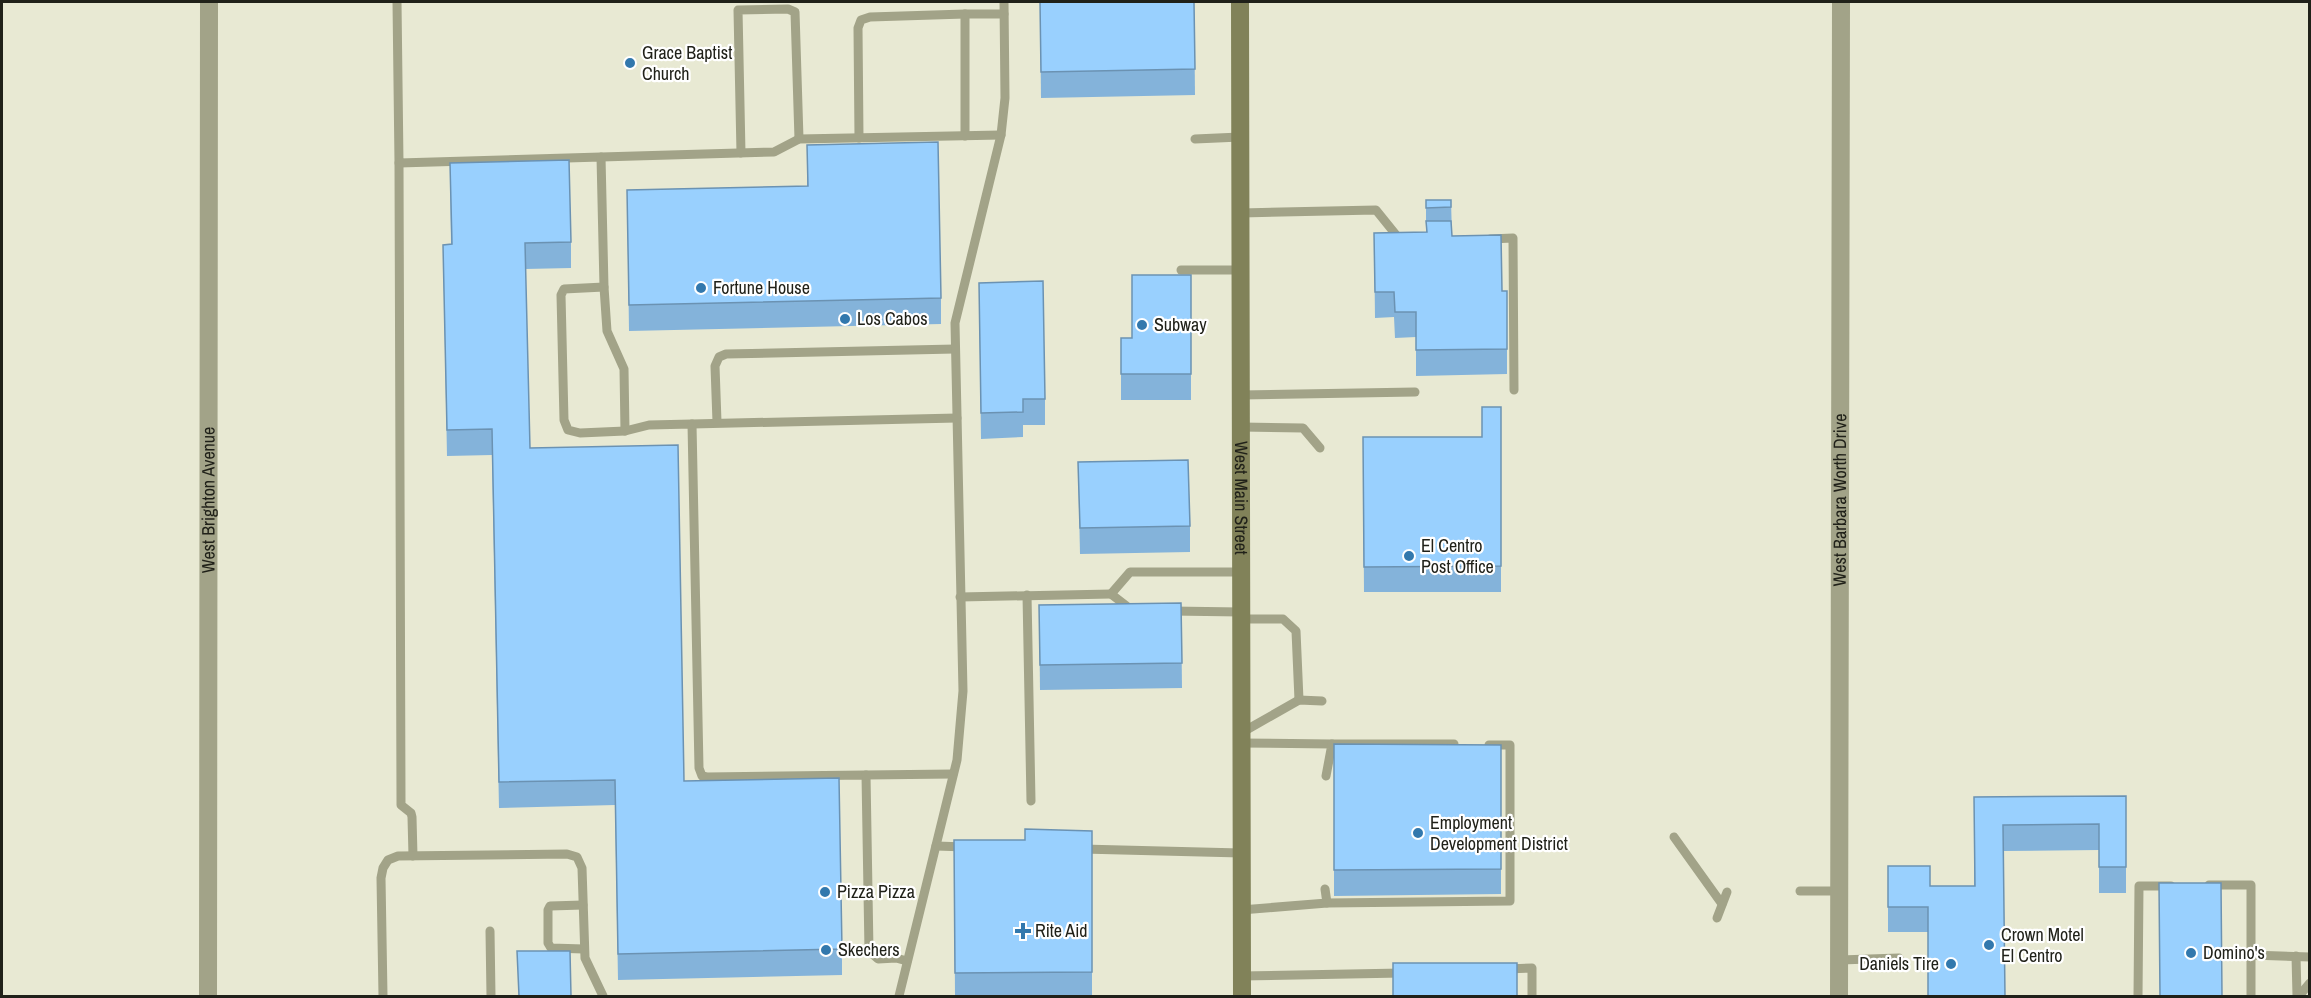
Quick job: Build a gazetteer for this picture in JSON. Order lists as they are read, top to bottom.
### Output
{
  "streets": {
    "street": ["West Brighton Avenue", "West Main Street", "West Barbara Worth Drive"]
  },
  "places": {
    "other": [
      "Grace Baptist Church",
      "Fortune House",
      "Los Cabos",
      "Subway",
      "El Centro Post Office",
      "Employment Development District",
      "Pizza Pizza",
      "Crown Motel El Centro",
      "Skechers",
      "Domino's",
      "Daniels Tire"
    ],
    "health": ["Rite Aid"]
  }
}
